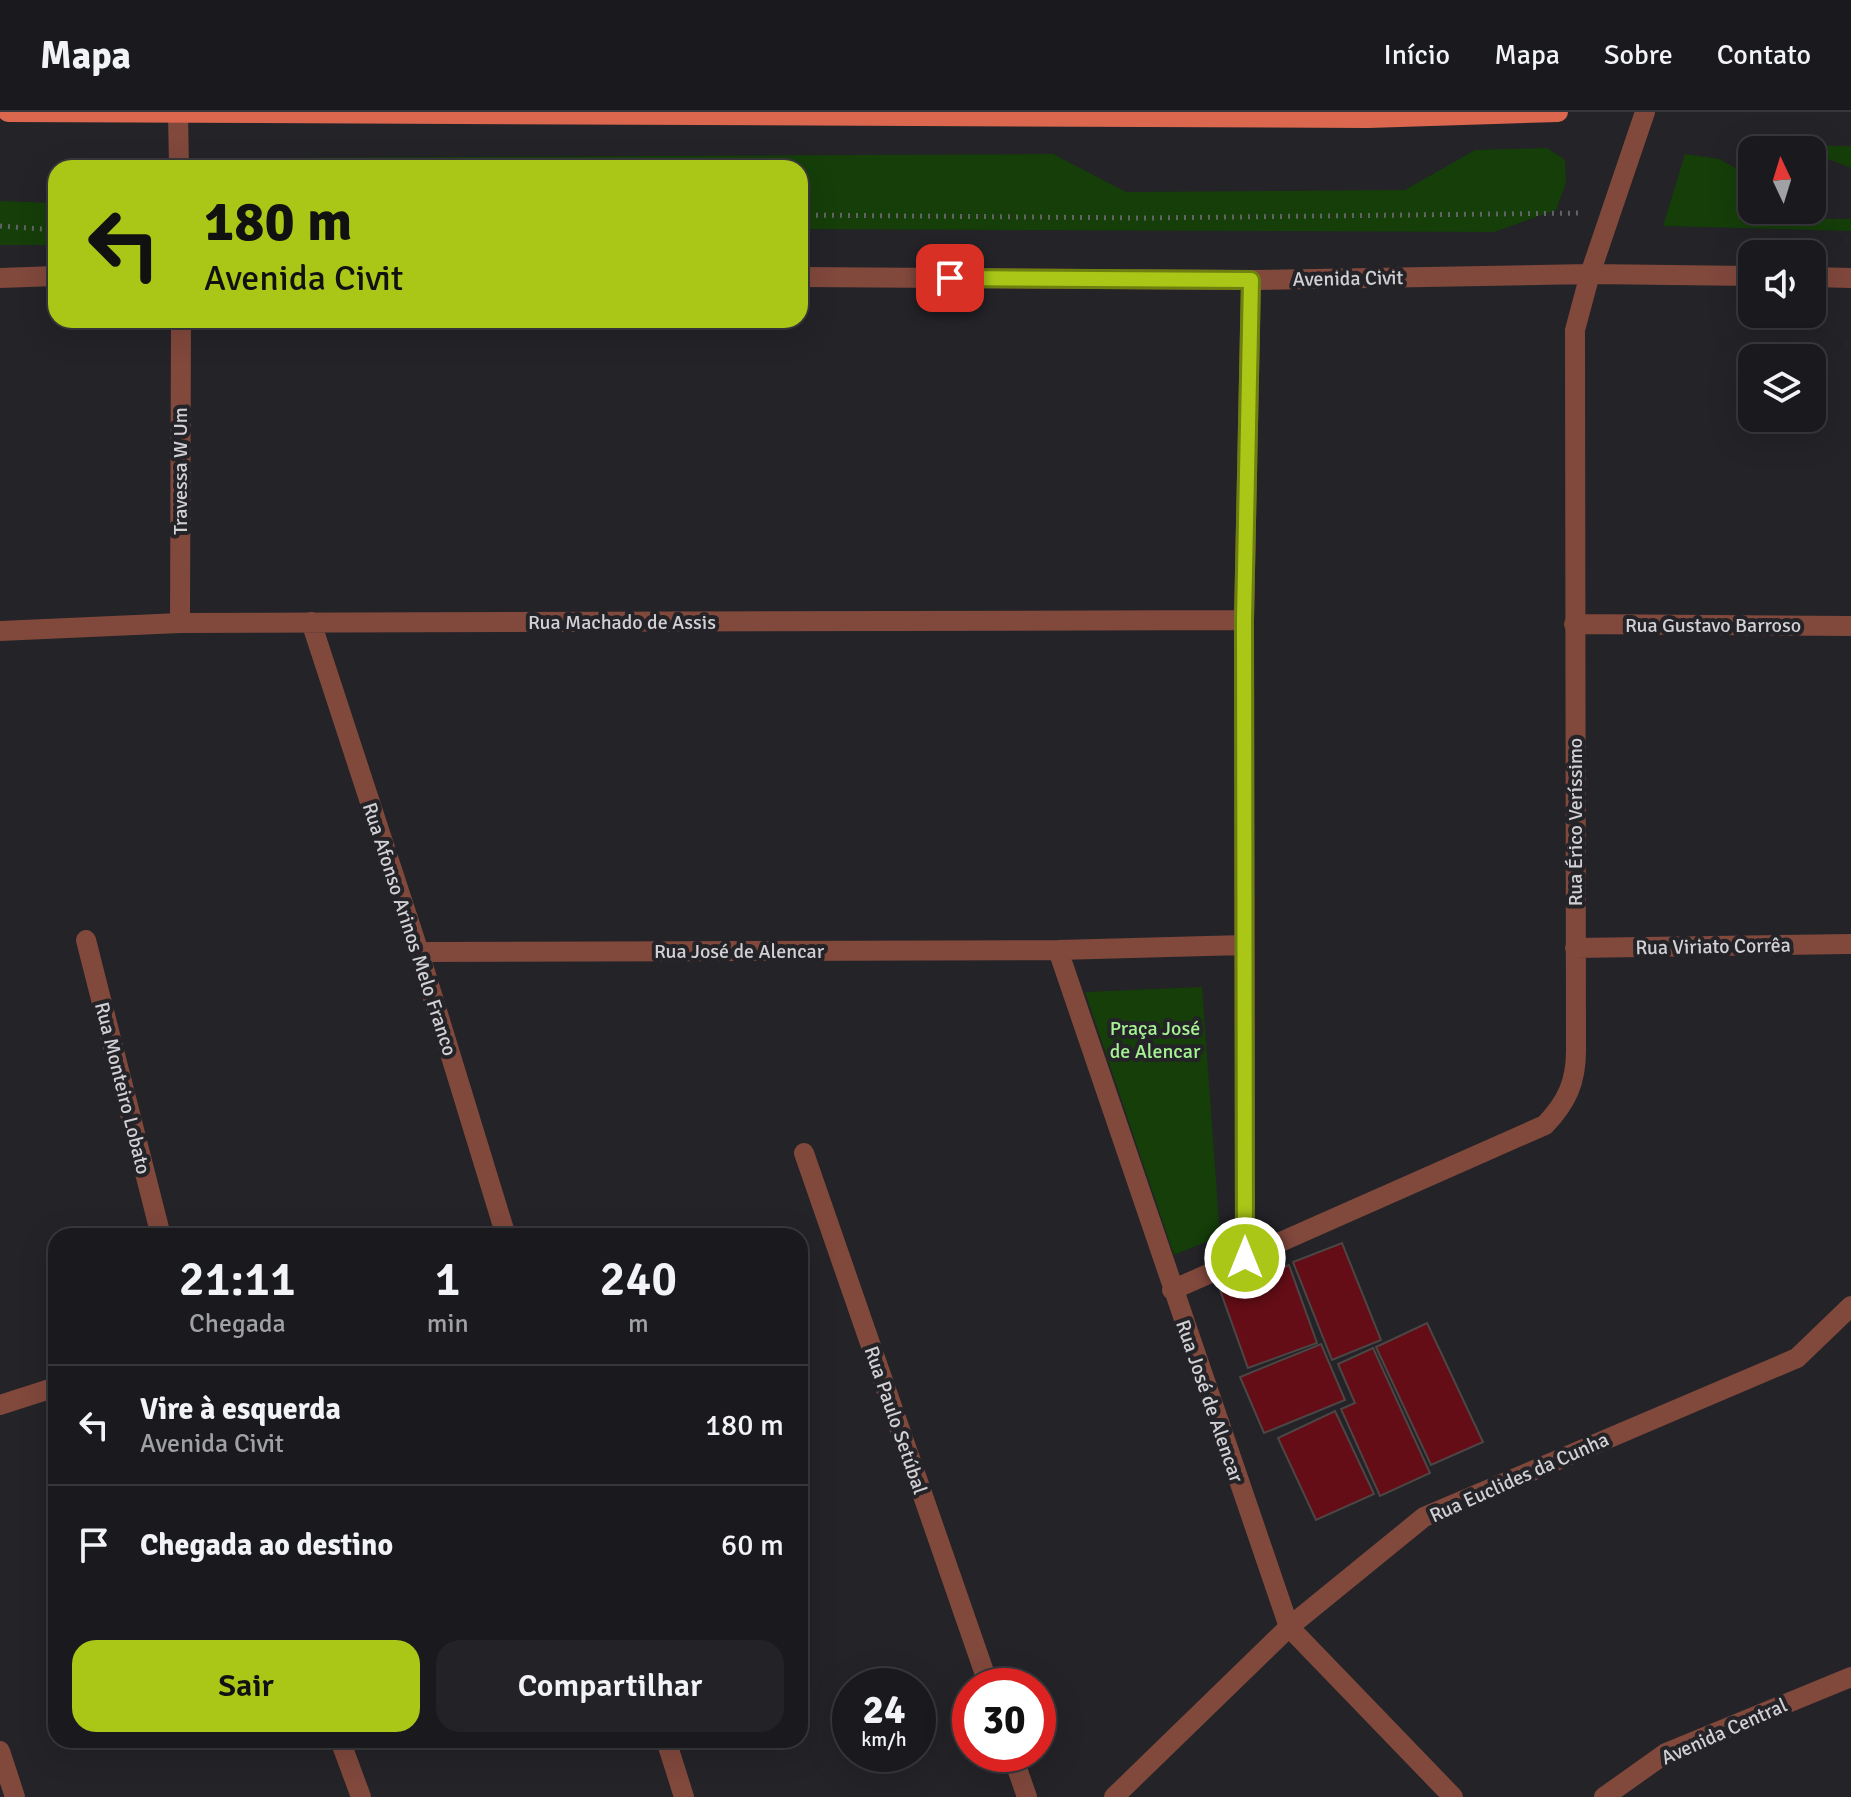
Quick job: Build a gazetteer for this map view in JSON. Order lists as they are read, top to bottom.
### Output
{
  "streets": {
    "street": [
      "Avenida Civit",
      "Travessa W Um",
      "Rua Machado de Assis",
      "Rua Gustavo Barroso",
      "Rua Érico Veríssimo",
      "Rua Afonso Arinos Melo Franco",
      "Rua Viriato Corrêa",
      "Rua José de Alencar",
      "Rua Monteiro Lobato",
      "Rua Paulo Setúbal",
      "Rua Euclides da Cunha",
      "Avenida Central"
    ]
  },
  "crossings": [
    ["Avenida Civit", "Rua Érico Veríssimo"],
    ["Travessa W Um", "Rua Machado de Assis"],
    ["Rua Machado de Assis", "Rua Afonso Arinos Melo Franco"],
    ["Rua Gustavo Barroso", "Rua Érico Veríssimo"],
    ["Rua Érico Veríssimo", "Rua Viriato Corrêa"],
    ["Rua Érico Veríssimo", "Rua José de Alencar"],
    ["Rua Afonso Arinos Melo Franco", "Rua José de Alencar"],
    ["Rua José de Alencar", "Rua Euclides da Cunha"]
  ],
  "parks": ["Praça José de Alencar"],
  "north": "top",
  "page": {
    "header": "Mapa",
    "nav": [
      "Início",
      "Mapa",
      "Sobre",
      "Contato"
    ],
    "turn": ["180 m", "Avenida Civit"],
    "eta": [
      "21:11",
      "Chegada",
      "1",
      "min",
      "240",
      "m"
    ],
    "list": [
      {
        "name": "Vire à esquerda",
        "note": "Avenida Civit",
        "value": "180 m"
      },
      {
        "name": "Chegada ao destino",
        "value": "60 m"
      }
    ],
    "buttons": ["Sair", "Compartilhar"],
    "speed": "24 km/h",
    "limit": "30"
  }
}
